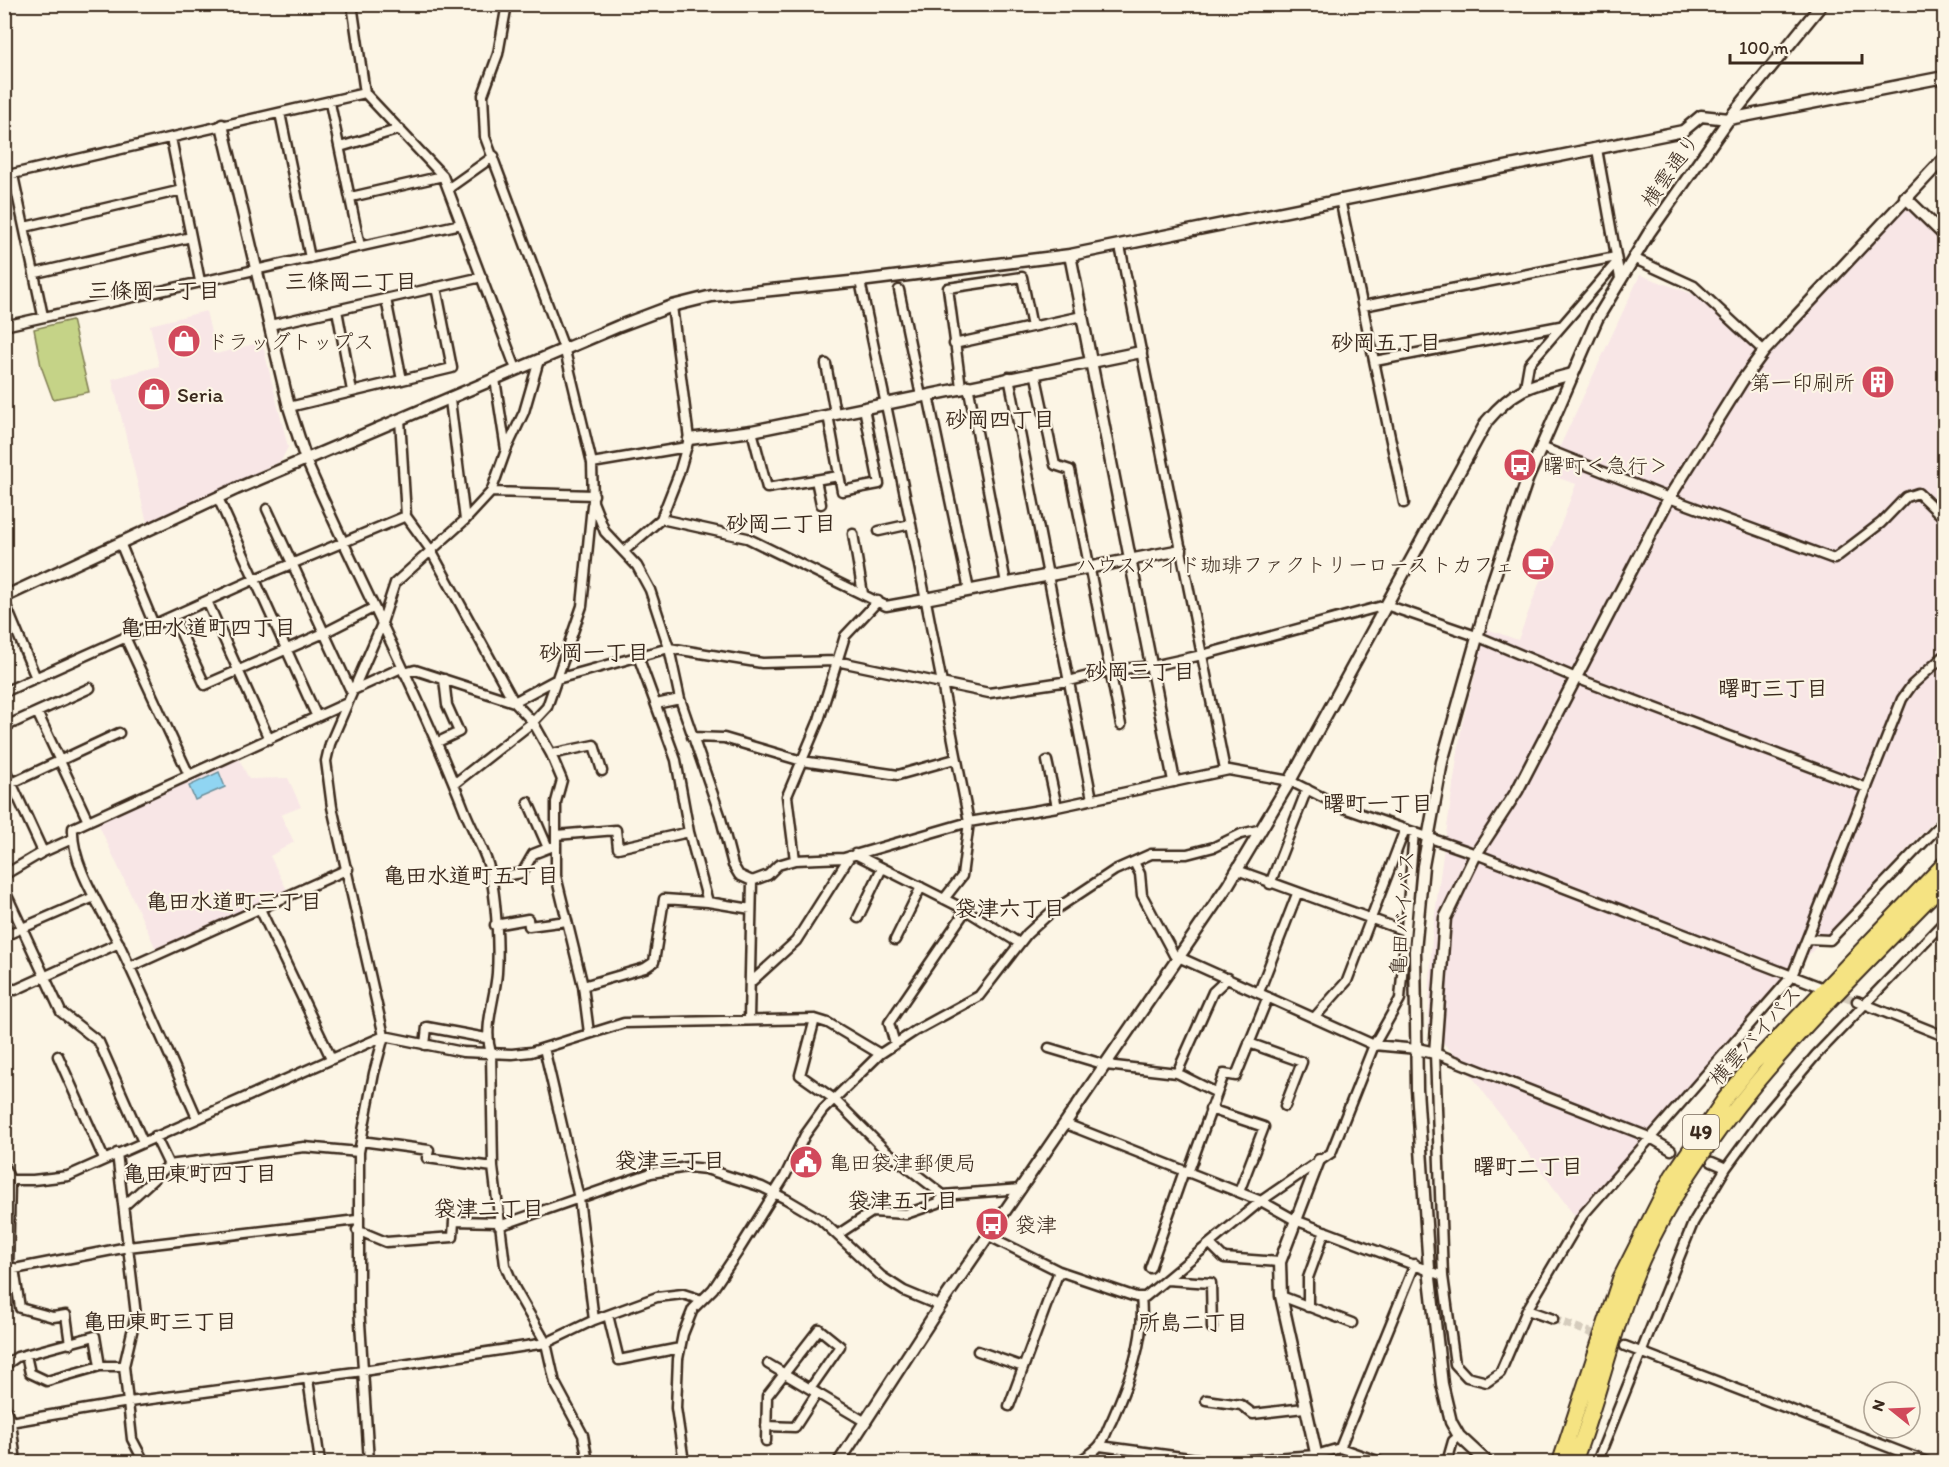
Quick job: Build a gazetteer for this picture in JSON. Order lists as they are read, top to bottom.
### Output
{
  "streets": {
    "highway": ["横雲バイパス", "49"],
    "street": ["横雲通り", "亀田バイパス"]
  },
  "crossings": [
    ["横雲通り", "亀田バイパス"]
  ],
  "districts": [
    "三條岡二丁目",
    "三條岡一丁目",
    "砂岡五丁目",
    "砂岡四丁目",
    "砂岡二丁目",
    "亀田水道町四丁目",
    "砂岡一丁目",
    "砂岡三丁目",
    "曙町三丁目",
    "曙町一丁目",
    "亀田水道町五丁目",
    "亀田水道町三丁目",
    "袋津六丁目",
    "袋津三丁目",
    "曙町二丁目",
    "亀田東町四丁目",
    "袋津五丁目",
    "袋津二丁目",
    "亀田東町三丁目",
    "所島二丁目"
  ],
  "places": {
    "shop": ["ドラッグトップス", "Seria"],
    "building": ["第一印刷所"],
    "bus stop": ["曙町＜急行＞", "袋津"],
    "cafe": ["ハウスメイド珈琲ファクトリーローストカフェ"],
    "public building": ["亀田袋津郵便局"]
  },
  "scale_bar": "100 m",
  "north": "left"
}
